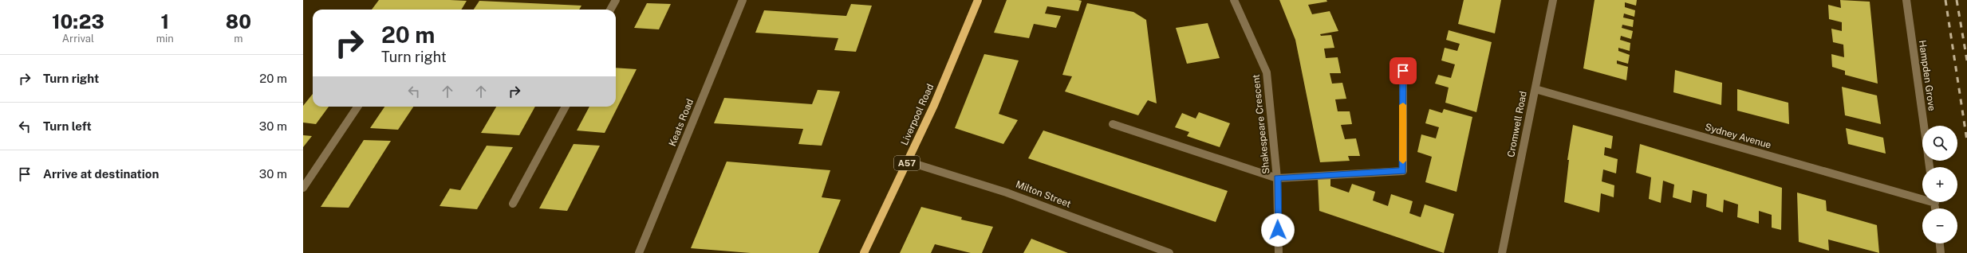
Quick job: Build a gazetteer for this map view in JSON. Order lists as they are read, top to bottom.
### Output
{
  "streets": {
    "main road": ["Liverpool Road", "A57"],
    "street": [
      "Hampden Grove",
      "Keats Road",
      "Shakespeare Crescent",
      "Cromwell Road",
      "Sydney Avenue",
      "Milton Street"
    ]
  },
  "crossings": [
    ["Liverpool Road", "Milton Street"],
    ["Cromwell Road", "Sydney Avenue"]
  ],
  "page": {
    "eta": [
      "10:23",
      "Arrival",
      "1",
      "min",
      "80",
      "m"
    ],
    "turn": ["20 m", "Turn right"],
    "list": [
      {
        "name": "Turn right",
        "value": "20 m"
      },
      {
        "name": "Turn left",
        "value": "30 m"
      },
      {
        "name": "Arrive at destination",
        "value": "30 m"
      }
    ],
    "map_buttons": ["+", "−"]
  }
}
